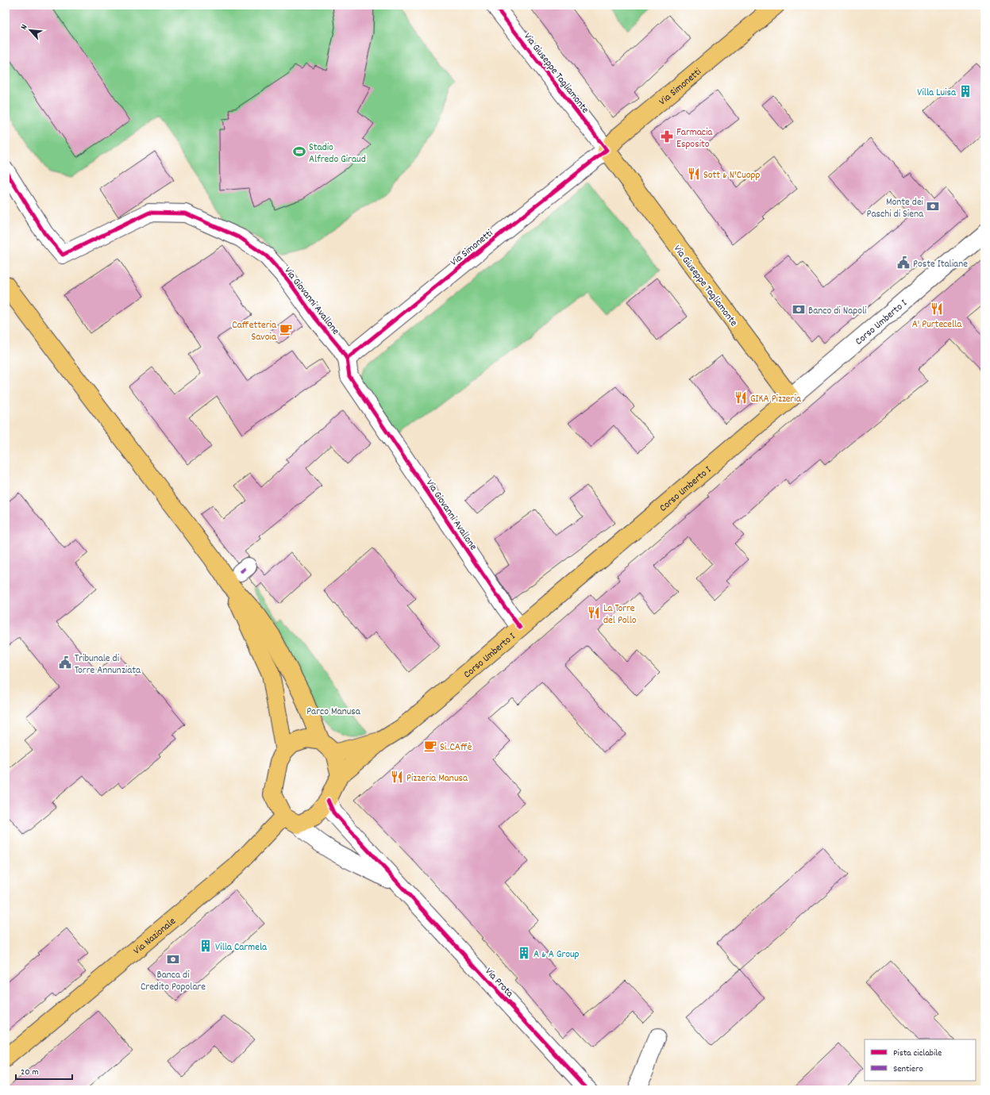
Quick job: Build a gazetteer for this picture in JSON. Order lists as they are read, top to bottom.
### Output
{
  "streets": {
    "main road": [
      "Via Giuseppe Tagliamonte",
      "Via Simonetti",
      "Corso Umberto I",
      "Via Nazionale"
    ],
    "street": ["Via Giovanni Avallone", "Via Prota"]
  },
  "crossings": [
    ["Via Giuseppe Tagliamonte", "Via Simonetti"],
    ["Via Giuseppe Tagliamonte", "Corso Umberto I"],
    ["Via Simonetti", "Via Giovanni Avallone"],
    ["Via Giovanni Avallone", "Corso Umberto I"],
    ["Corso Umberto I", "Via Nazionale"],
    ["Corso Umberto I", "Via Prota"],
    ["Via Nazionale", "Via Prota"]
  ],
  "parks": ["Parco Manusa"],
  "places": {
    "building": ["Villa Luisa", "Villa Carmela", "A & A Group"],
    "pharmacy": ["Farmacia Esposito"],
    "sports": ["Stadio Alfredo Giraud"],
    "restaurant": [
      "Sott & N'Cuopp",
      "A' Purtecella",
      "GIKA Pizzeria",
      "La Torre del Pollo",
      "Pizzeria Manusa"
    ],
    "bank": ["Monte dei Paschi di Siena", "Banco di Napoli", "Banca di Credito Popolare"],
    "public building": ["Poste Italiane", "Tribunale di Torre Annunziata"],
    "cafe": ["Caffetteria Savoia", "Si..CAffè"]
  },
  "legend": ["Pista ciclabile", "Sentiero"],
  "scale_bar": "20 m",
  "north": "top left"
}
